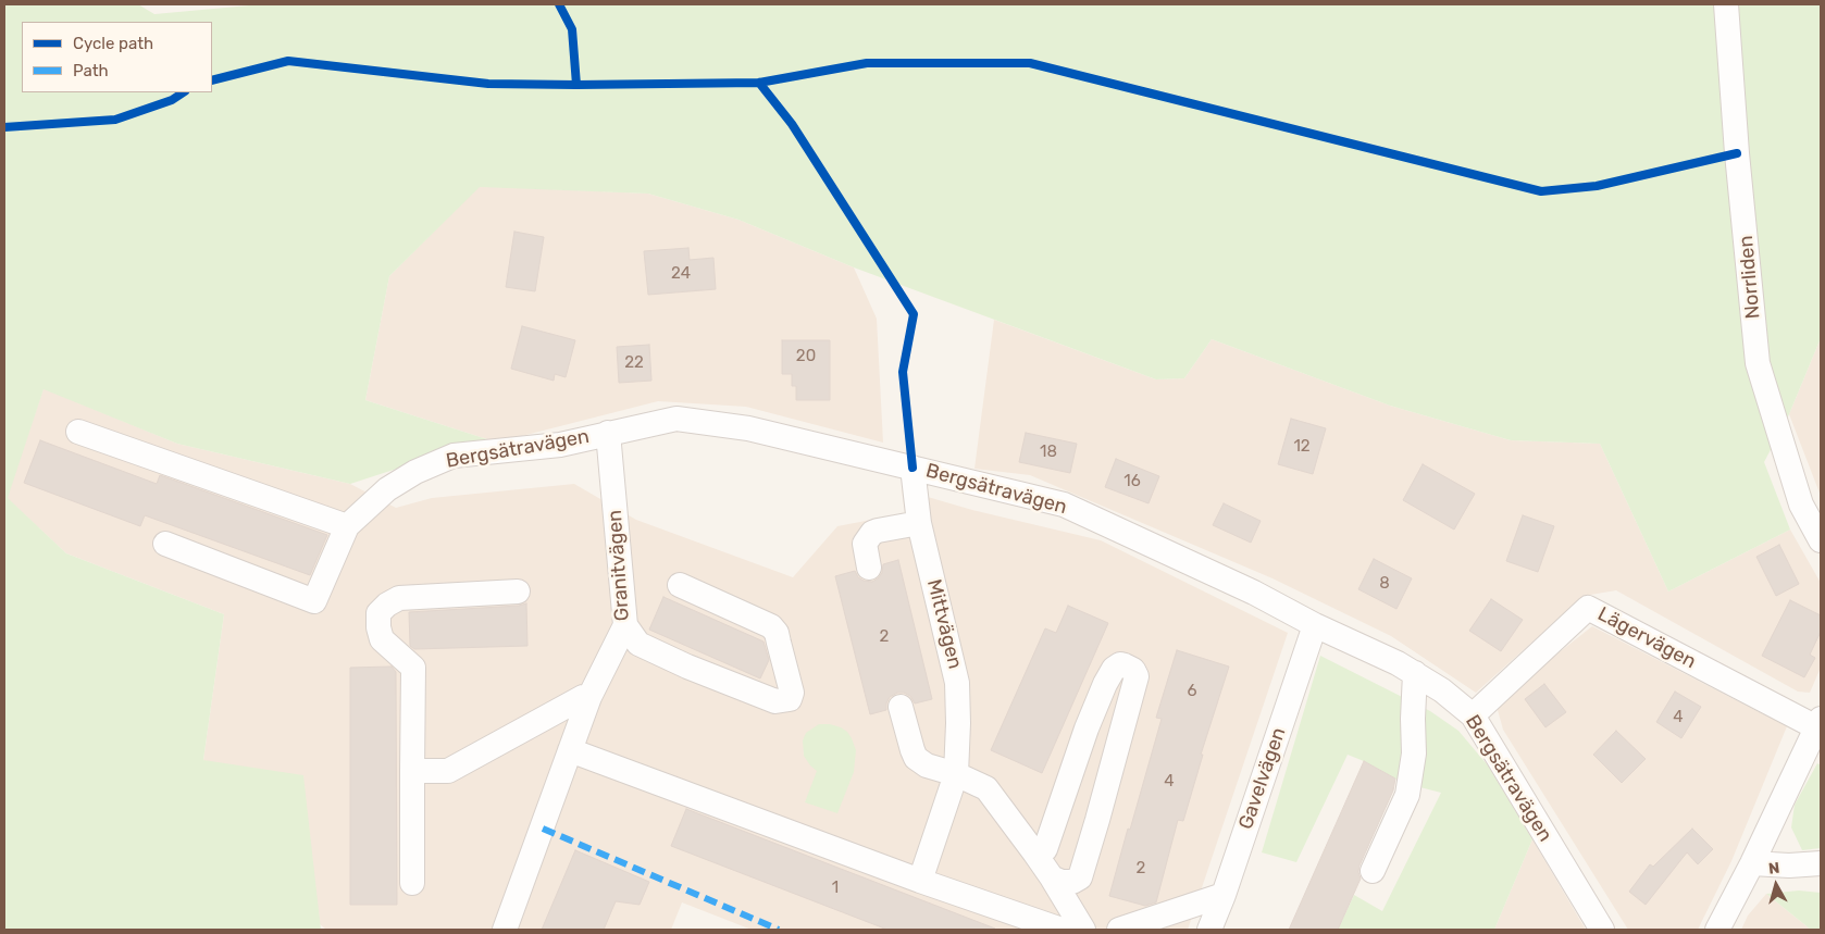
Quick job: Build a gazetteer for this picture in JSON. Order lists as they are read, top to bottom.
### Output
{
  "streets": {
    "street": [
      "Norrliden",
      "Bergsätravägen",
      "Granitvägen",
      "Mittvägen",
      "Lägervägen",
      "Gavelvägen"
    ]
  },
  "crossings": [
    ["Bergsätravägen", "Granitvägen"],
    ["Bergsätravägen", "Mittvägen"],
    ["Bergsätravägen", "Lägervägen"],
    ["Bergsätravägen", "Gavelvägen"]
  ],
  "house_numbers": [
    "24",
    "20",
    "22",
    "12",
    "18",
    "16",
    "8",
    "2",
    "6",
    "4",
    "4",
    "2",
    "1"
  ],
  "legend": ["Cycle path", "Path"],
  "north": "top"
}
